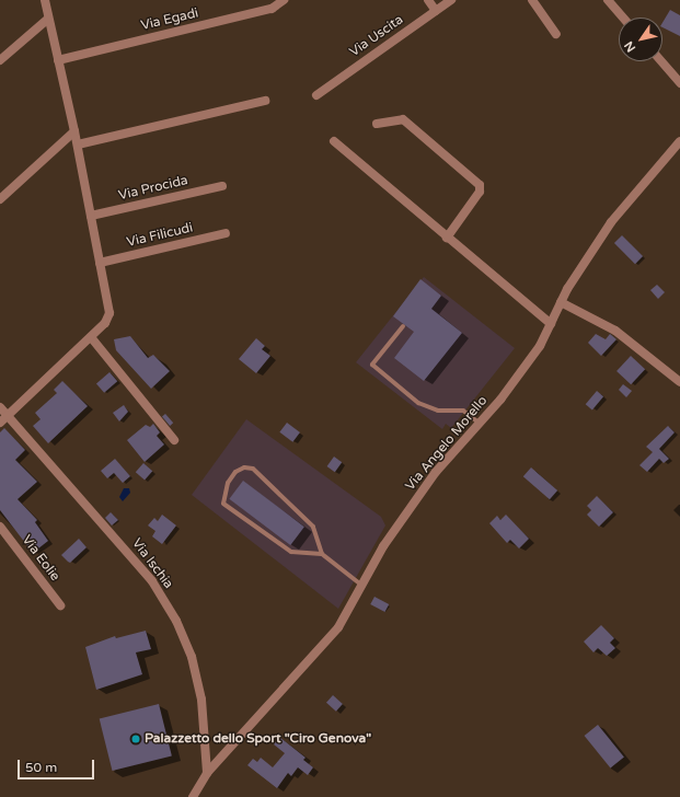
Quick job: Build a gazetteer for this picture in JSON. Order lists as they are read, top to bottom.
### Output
{
  "streets": {
    "street": [
      "Via Egadi",
      "Via Uscita",
      "Via Procida",
      "Via Filicudi",
      "Via Angelo Morello",
      "Via Eolie",
      "Via Ischia"
    ]
  },
  "crossings": [
    ["Via Angelo Morello", "Via Ischia"]
  ],
  "places": ["Palazzetto dello Sport \"Ciro Genova\""],
  "scale_bar": "50 m",
  "north": "bottom left"
}
